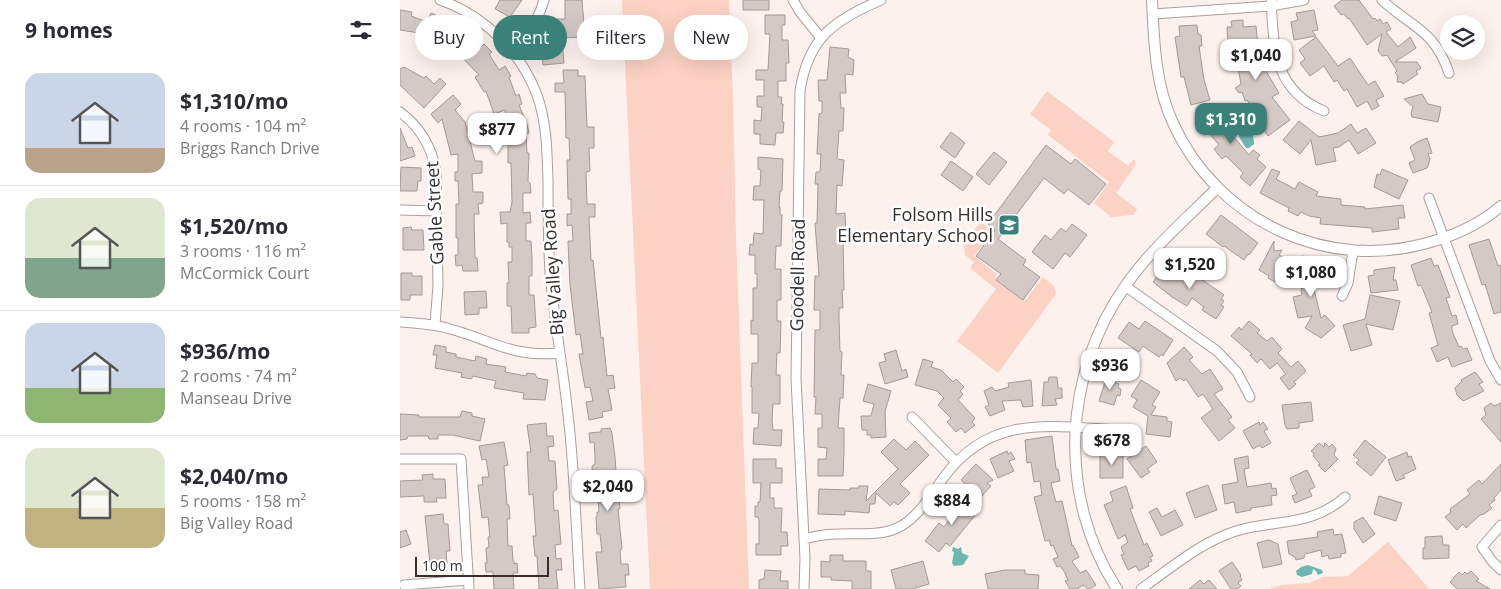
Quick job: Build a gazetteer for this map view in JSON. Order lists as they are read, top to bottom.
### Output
{
  "streets": {
    "street": ["Gable Street", "Big Valley Road", "Goodell Road"]
  },
  "places": {
    "school or university": ["Folsom Hills Elementary School"]
  },
  "scale_bar": "100 m",
  "page": {
    "heading": "9 homes",
    "chip": [
      "Buy",
      "Rent",
      "Filters",
      "New"
    ],
    "price": [
      "$1,040",
      "$1,310",
      "$877",
      "$1,520",
      "$1,080",
      "$936",
      "$678",
      "$2,040",
      "$884"
    ],
    "list": [
      {
        "name": "$1,310/mo",
        "note": "4 rooms · 104 m² · Briggs Ranch Drive"
      },
      {
        "name": "$1,520/mo",
        "note": "3 rooms · 116 m² · McCormick Court"
      },
      {
        "name": "$936/mo",
        "note": "2 rooms · 74 m² · Manseau Drive"
      },
      {
        "name": "$2,040/mo",
        "note": "5 rooms · 158 m² · Big Valley Road"
      }
    ],
    "scale": "100 m"
  }
}
